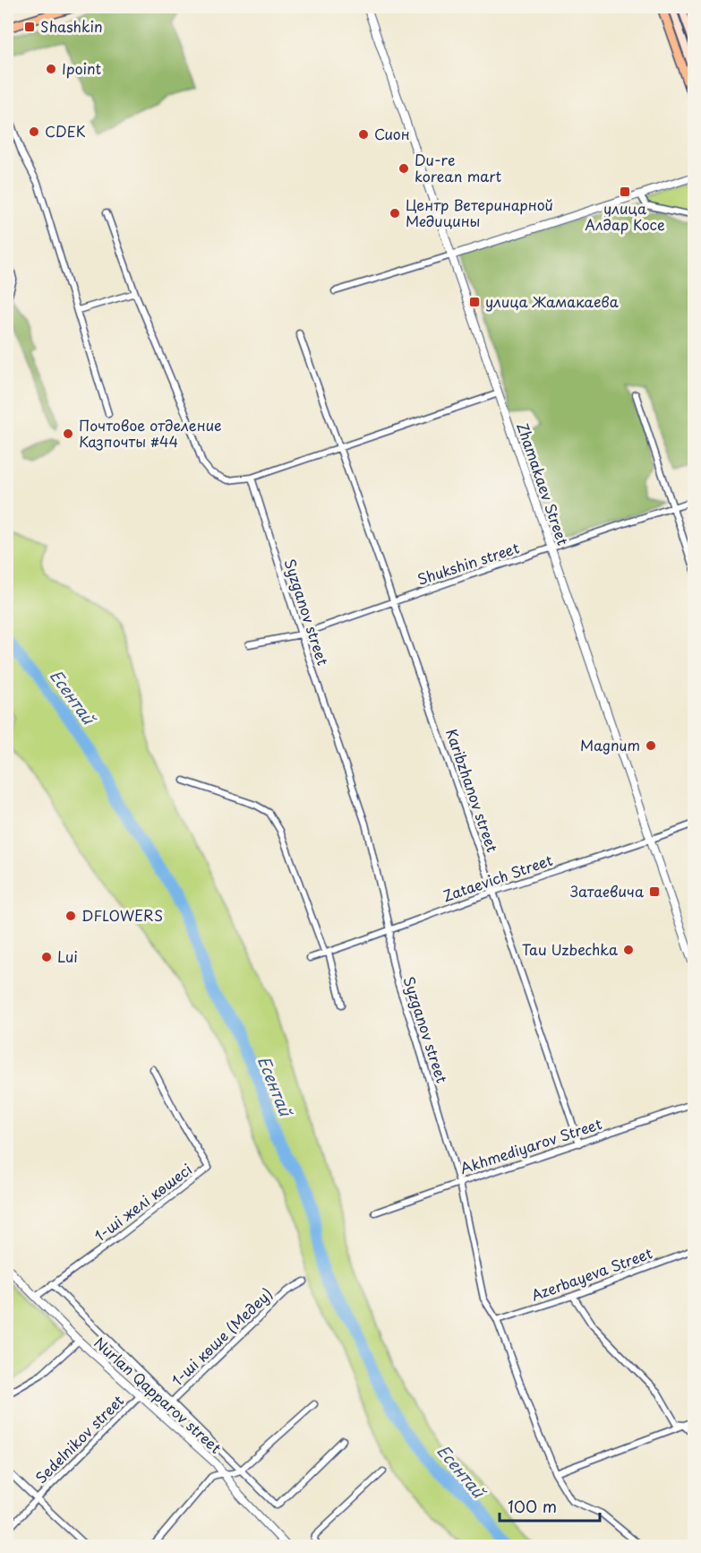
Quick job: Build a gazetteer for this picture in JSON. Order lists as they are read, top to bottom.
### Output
{
  "streets": {
    "street": [
      "Zhamakaev Street",
      "Shukshin street",
      "Syzganov street",
      "Karibzhanov street",
      "Zataevich Street",
      "Akhmediyarov Street",
      "1-ші желі көшесі",
      "Azerbayeva Street",
      "1-ші көше (Медеу)",
      "Nurlan Qapparov street",
      "Sedelnikov street"
    ]
  },
  "crossings": [
    ["Zhamakaev Street", "Shukshin street"],
    ["Zhamakaev Street", "Zataevich Street"],
    ["Shukshin street", "Syzganov street"],
    ["Shukshin street", "Karibzhanov street"],
    ["Syzganov street", "Zataevich Street"],
    ["Syzganov street", "Akhmediyarov Street"],
    ["Syzganov street", "Azerbayeva Street"],
    ["Karibzhanov street", "Zataevich Street"],
    ["Karibzhanov street", "Akhmediyarov Street"],
    ["1-ші желі көшесі", "Nurlan Qapparov street"],
    ["1-ші көше (Медеу)", "Nurlan Qapparov street"],
    ["Nurlan Qapparov street", "Sedelnikov street"]
  ],
  "water": ["Есентай"],
  "places": {
    "transit": [
      "Shashkin",
      "улица Алдар Косе",
      "улица Жамакаева",
      "Затаевича"
    ],
    "other": [
      "Ipoint",
      "CDEK",
      "Сион",
      "Du-re korean mart",
      "Центр Ветеринарной Медицины",
      "Почтовое отделение Казпочты #44",
      "Magnum",
      "DFLOWERS",
      "Tau Uzbechka",
      "Lui"
    ]
  },
  "scale_bar": "100 m"
}
